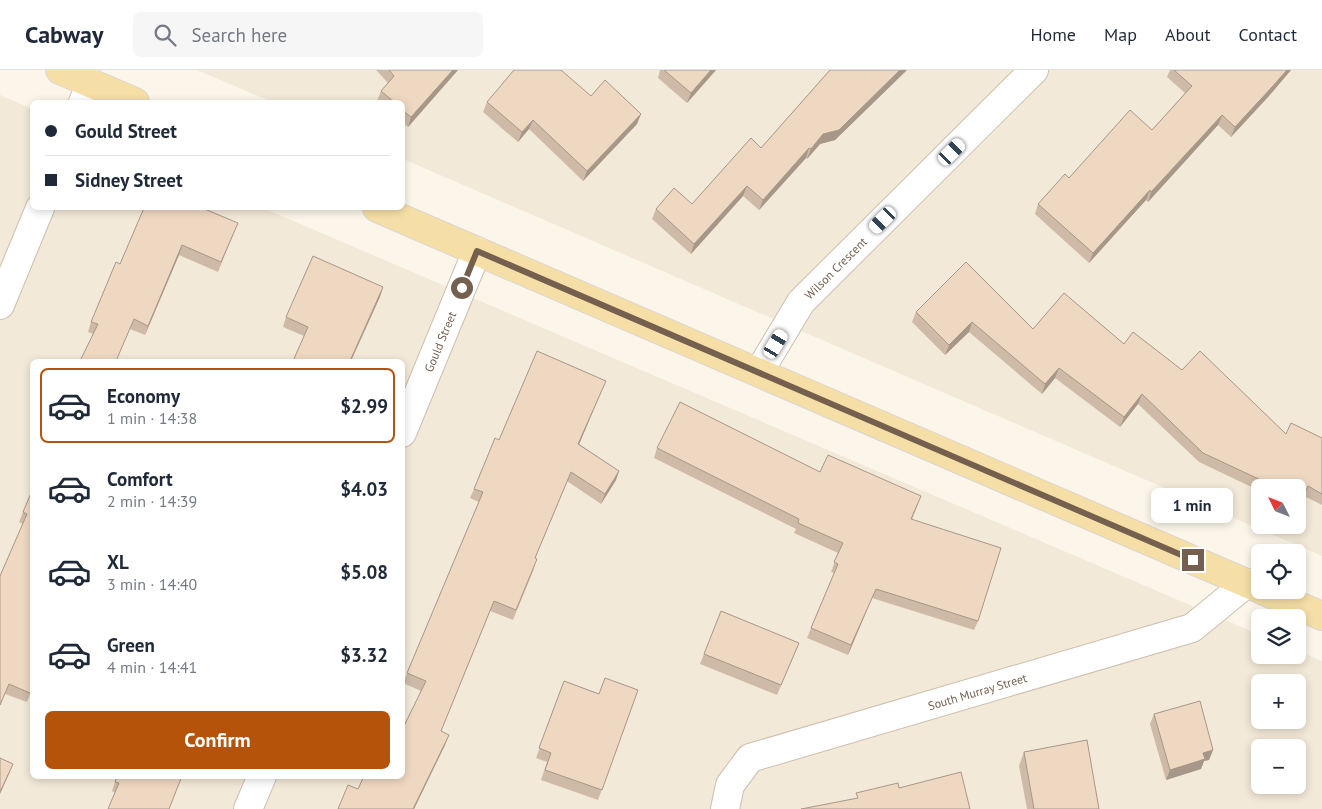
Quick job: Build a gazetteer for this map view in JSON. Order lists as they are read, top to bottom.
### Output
{
  "streets": {
    "street": ["Wilson Crescent", "Gould Street", "South Murray Street"]
  },
  "north": "top left",
  "page": {
    "header": "Cabway",
    "search": "Search here",
    "nav": [
      "Home",
      "Map",
      "About",
      "Contact"
    ],
    "banner": ["Gould Street", "Sidney Street"],
    "list": [
      {
        "name": "Economy",
        "note": "1 min · 14:38",
        "value": "$2.99"
      },
      {
        "name": "Comfort",
        "note": "2 min · 14:39",
        "value": "$4.03"
      },
      {
        "name": "XL",
        "note": "3 min · 14:40",
        "value": "$5.08"
      },
      {
        "name": "Green",
        "note": "4 min · 14:41",
        "value": "$3.32"
      }
    ],
    "map_buttons": ["+", "−"],
    "bubble": "1 min",
    "buttons": "Confirm"
  }
}
